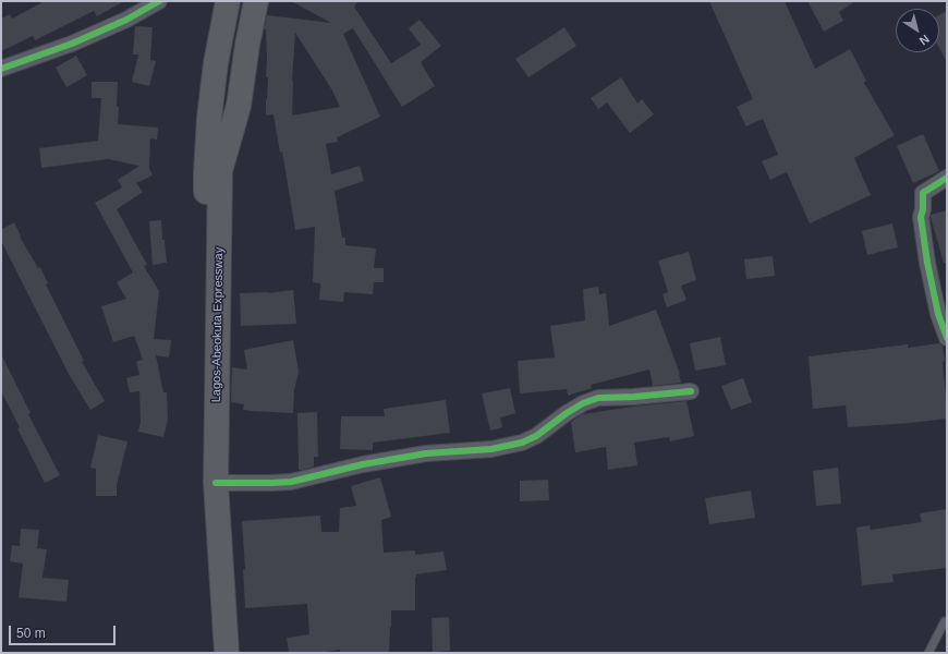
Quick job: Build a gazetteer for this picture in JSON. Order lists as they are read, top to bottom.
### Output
{
  "streets": {
    "highway": ["Lagos-Abeokuta Expressway"]
  },
  "scale_bar": "50 m",
  "north": "bottom right"
}
